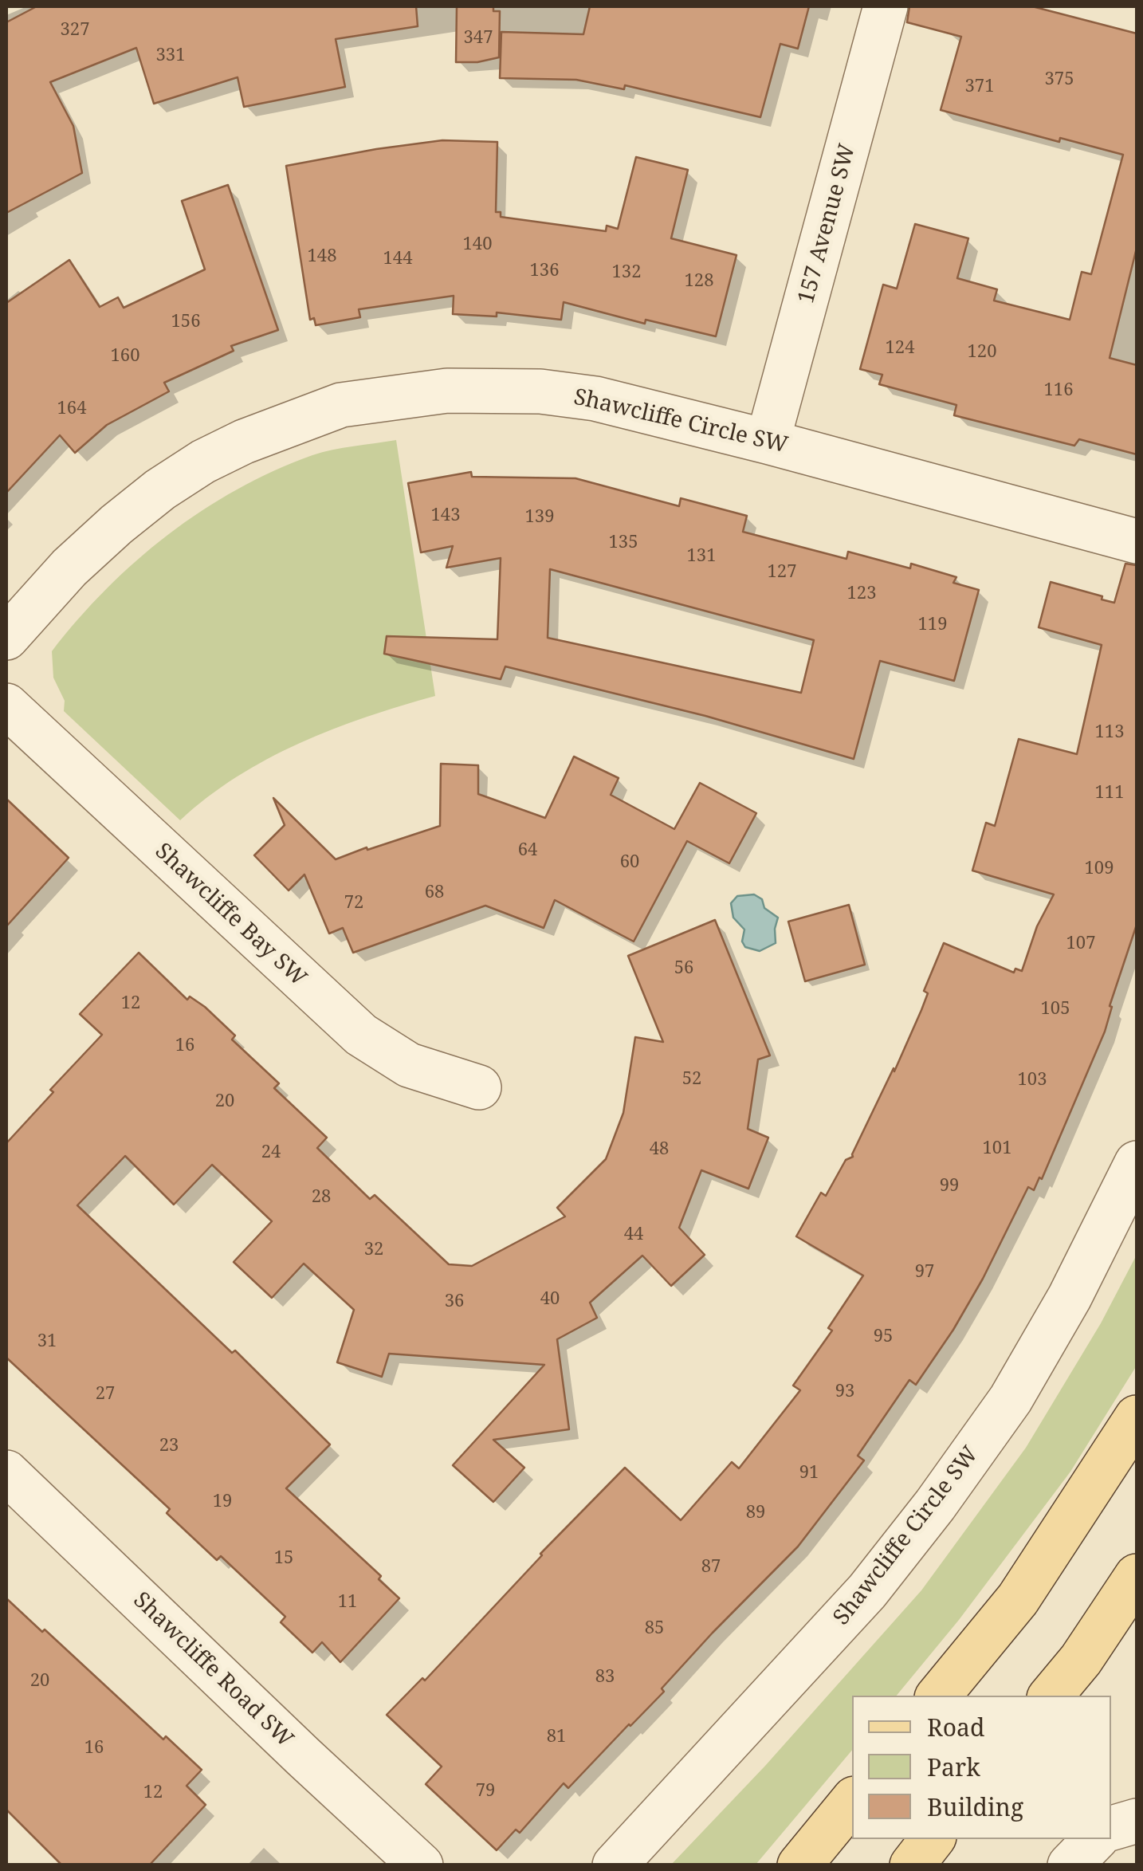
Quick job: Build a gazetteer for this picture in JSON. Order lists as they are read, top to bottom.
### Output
{
  "streets": {
    "street": [
      "157 Avenue SW",
      "Shawcliffe Circle SW",
      "Shawcliffe Bay SW",
      "Shawcliffe Road SW"
    ]
  },
  "crossings": [
    ["157 Avenue SW", "Shawcliffe Circle SW"]
  ],
  "house_numbers": [
    "327",
    "347",
    "331",
    "375",
    "371",
    "140",
    "148",
    "144",
    "136",
    "132",
    "128",
    "156",
    "124",
    "120",
    "160",
    "116",
    "164",
    "143",
    "139",
    "135",
    "131",
    "127",
    "123",
    "119",
    "113",
    "111",
    "64",
    "60",
    "109",
    "68",
    "72",
    "107",
    "56",
    "12",
    "105",
    "16",
    "52",
    "103",
    "20",
    "101",
    "48",
    "24",
    "99",
    "28",
    "44",
    "32",
    "97",
    "40",
    "36",
    "95",
    "31",
    "93",
    "27",
    "23",
    "91",
    "19",
    "89",
    "15",
    "87",
    "11",
    "85",
    "83",
    "20",
    "81",
    "16",
    "79",
    "12"
  ],
  "legend": ["Road", "Park", "Building"]
}
